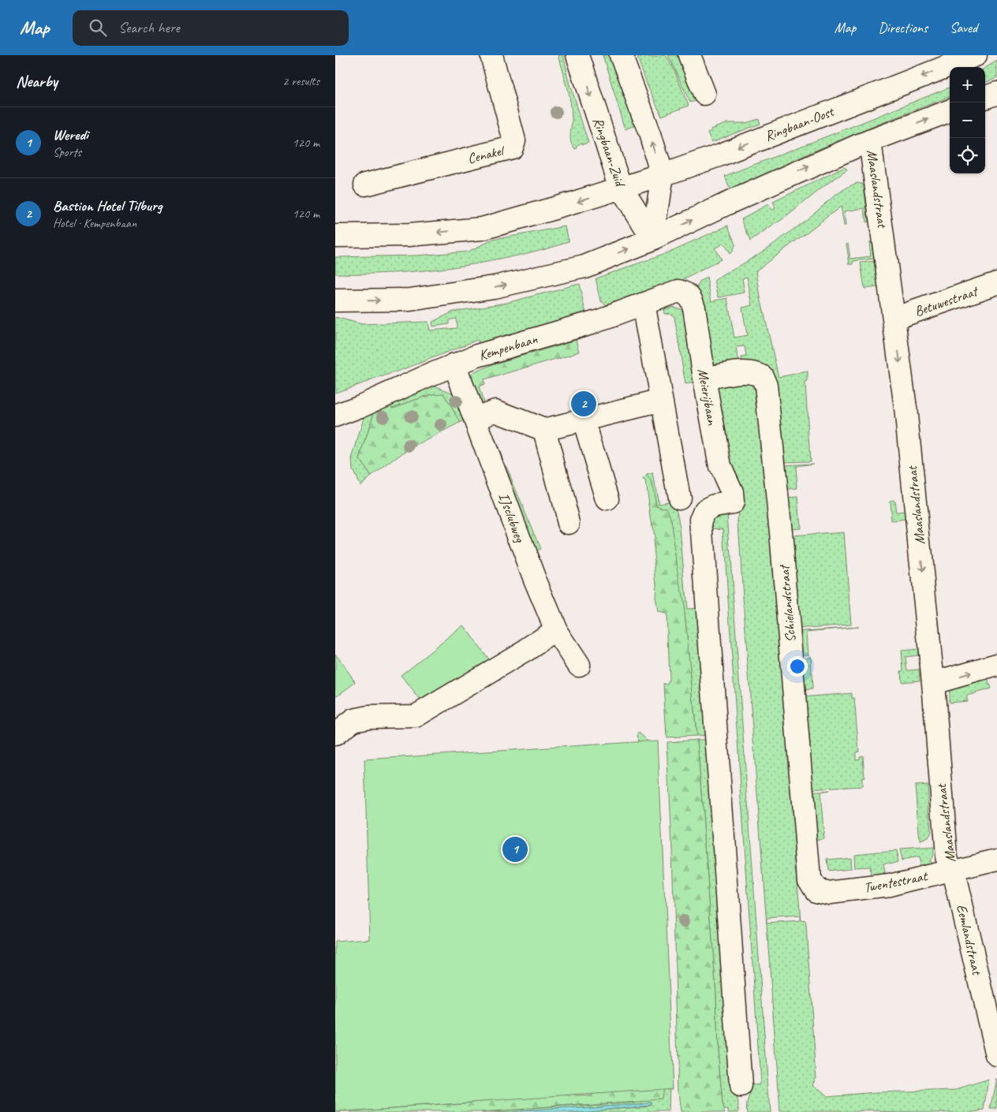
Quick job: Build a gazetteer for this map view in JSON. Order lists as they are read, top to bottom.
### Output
{
  "streets": {
    "street": [
      "Ringbaan-Oost",
      "Ringbaan-Zuid",
      "Cenakel",
      "Maaslandstraat",
      "Betuwestraat",
      "Kempenbaan",
      "Meierijbaan",
      "IJsclubweg",
      "Schielandstraat",
      "Twentestraat",
      "Eemlandstraat"
    ]
  },
  "crossings": [
    ["Ringbaan-Oost", "Ringbaan-Zuid"],
    ["Maaslandstraat", "Betuwestraat"],
    ["Maaslandstraat", "Twentestraat"],
    ["Maaslandstraat", "Eemlandstraat"],
    ["Kempenbaan", "Meierijbaan"],
    ["Kempenbaan", "IJsclubweg"],
    ["Meierijbaan", "Schielandstraat"],
    ["Schielandstraat", "Twentestraat"],
    ["Twentestraat", "Eemlandstraat"]
  ],
  "one_way": ["Maaslandstraat"],
  "page": {
    "header": "Map",
    "search": "Search here",
    "nav": ["Map", "Directions", "Saved"],
    "heading": ["Nearby", "2 results"],
    "map_buttons": ["+", "−"],
    "list": [
      {
        "mark": "1",
        "name": "Weredi",
        "note": "Sports",
        "value": "120 m"
      },
      {
        "mark": "2",
        "name": "Bastion Hotel Tilburg",
        "note": "Hotel · Kempenbaan",
        "value": "120 m"
      }
    ],
    "pins": ["2", "1"]
  }
}
